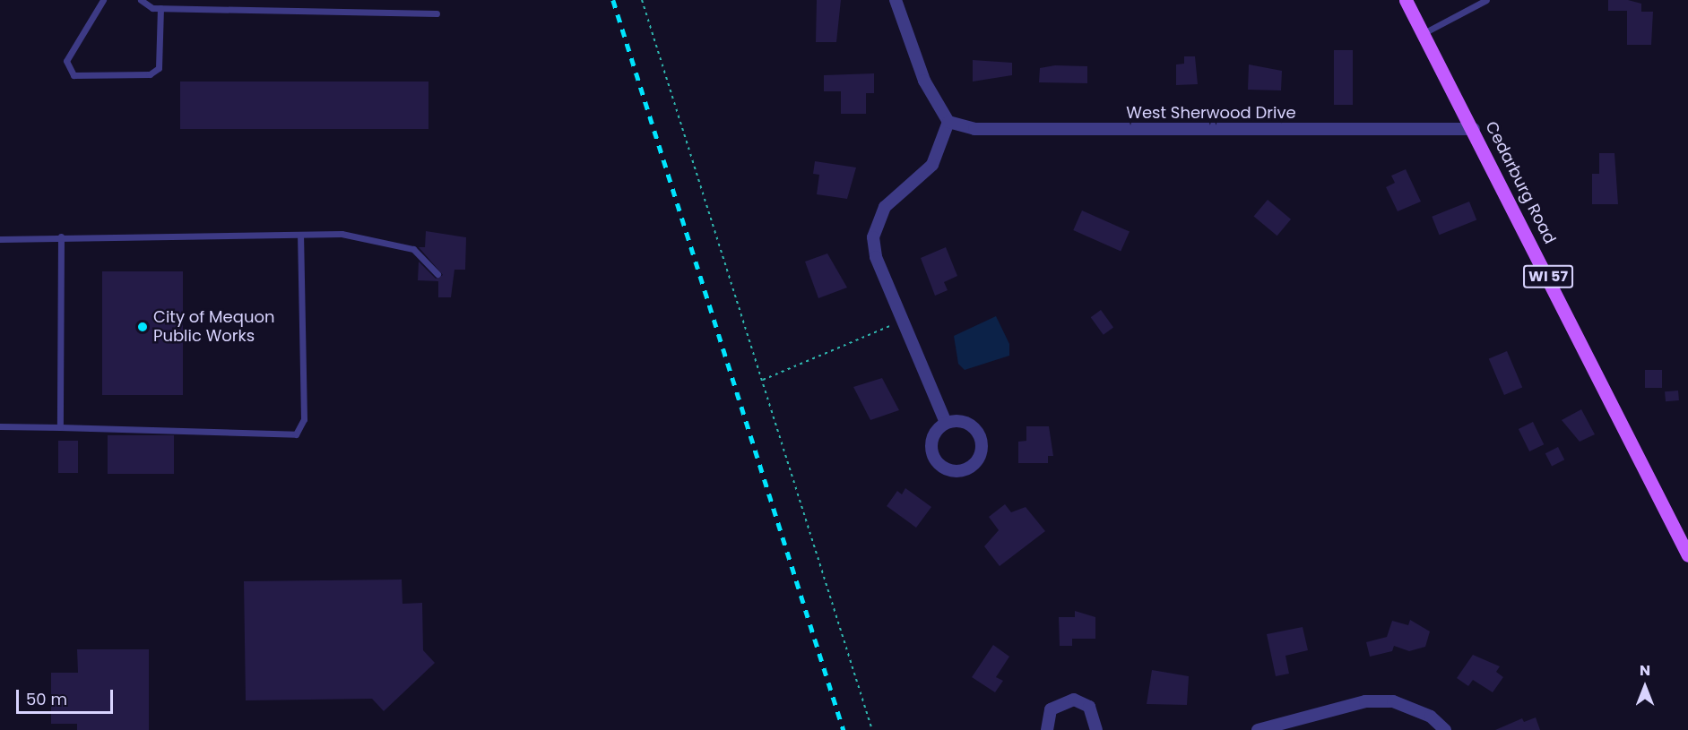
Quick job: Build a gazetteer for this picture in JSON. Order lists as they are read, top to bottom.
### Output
{
  "streets": {
    "main road": ["Cedarburg Road", "WI 57"],
    "street": ["West Sherwood Drive"]
  },
  "crossings": [
    ["West Sherwood Drive", "Cedarburg Road"]
  ],
  "places": ["City of Mequon Public Works"],
  "scale_bar": "50 m",
  "north": "top"
}
